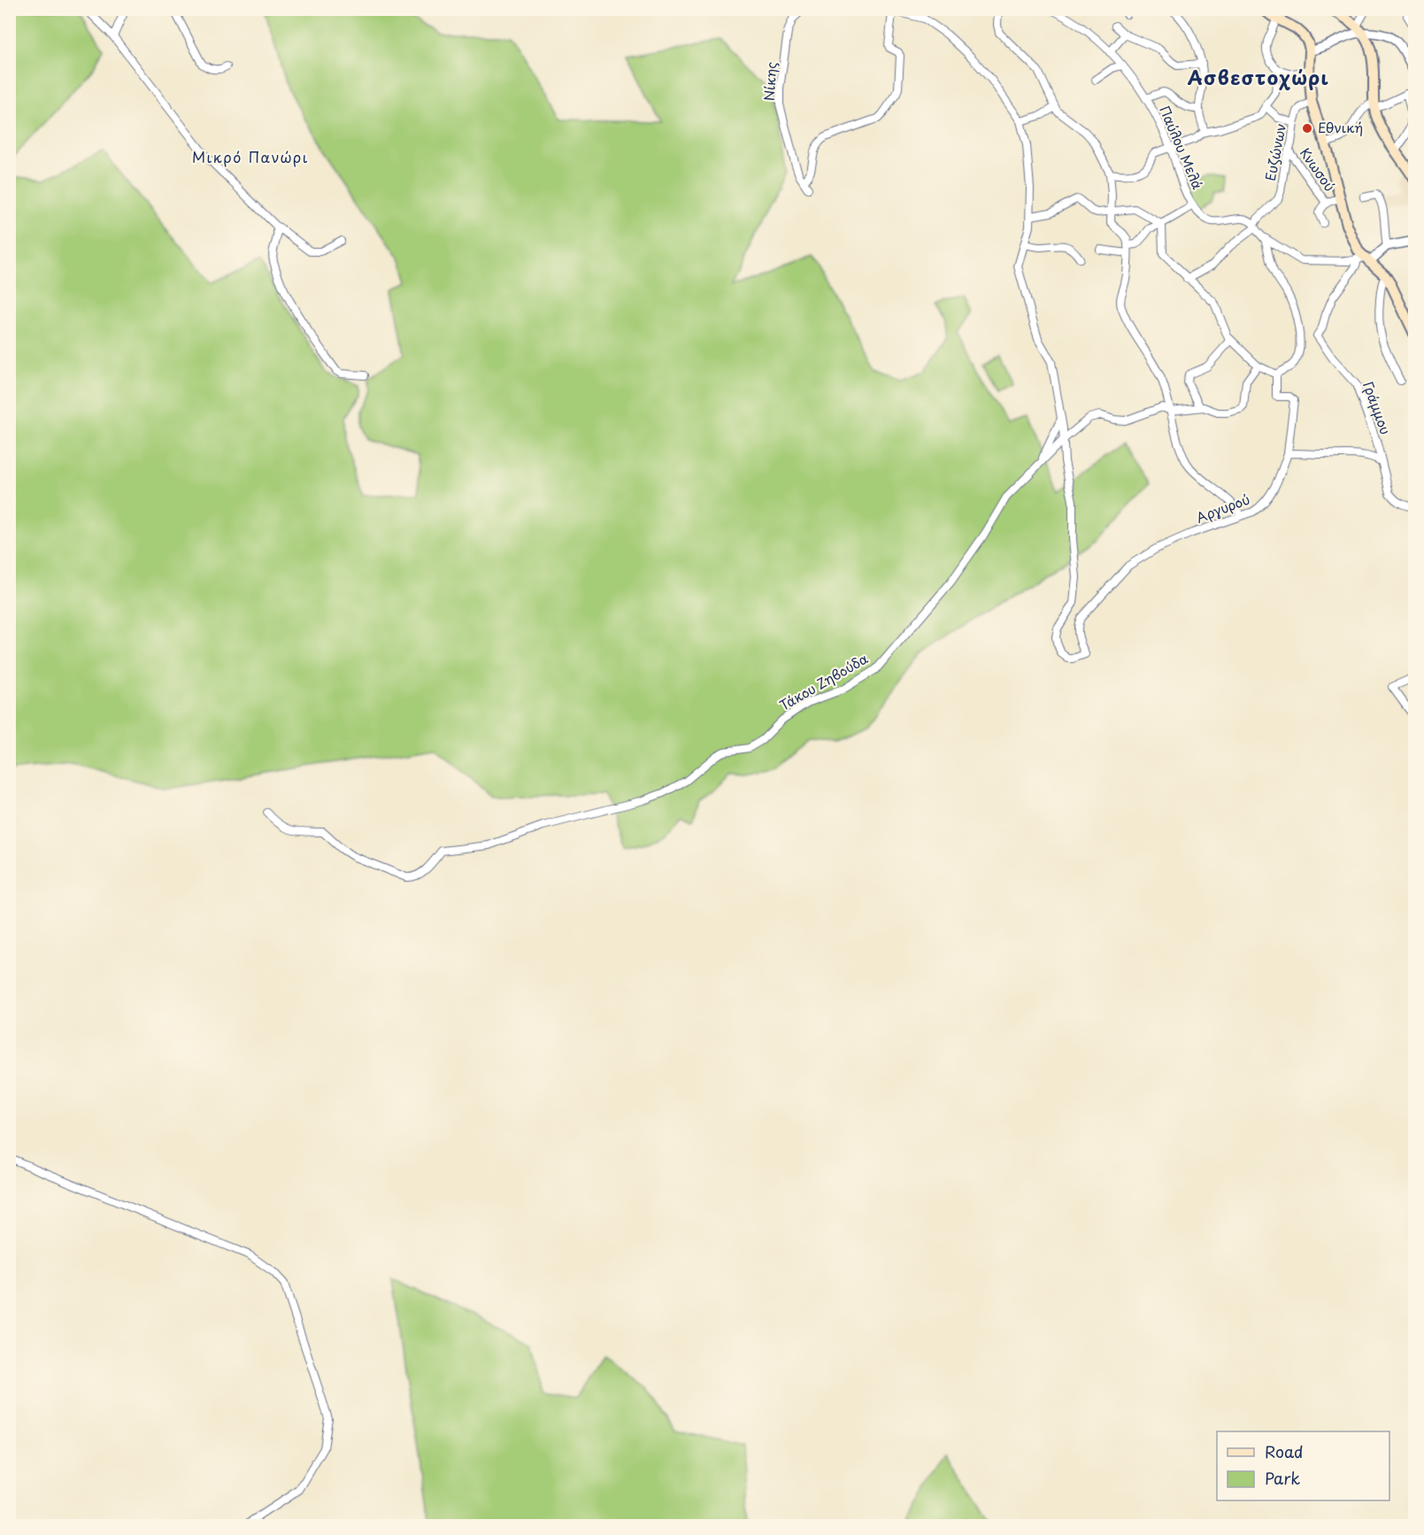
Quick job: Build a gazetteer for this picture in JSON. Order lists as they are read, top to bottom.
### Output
{
  "streets": {
    "street": [
      "Νίκης",
      "Παύλου Μελά",
      "Ευζώνων",
      "Κνωσού",
      "Γράμμου",
      "Αργυρού",
      "Τάκου Ζηβούδα"
    ]
  },
  "crossings": [
    ["Παύλου Μελά", "Ευζώνων"],
    ["Ευζώνων", "Κνωσού"],
    ["Αργυρού", "Τάκου Ζηβούδα"]
  ],
  "districts": ["Ασβεστοχώρι", "Μικρό Πανώρι"],
  "places": ["Εθνική"],
  "legend": ["Road", "Park"]
}
